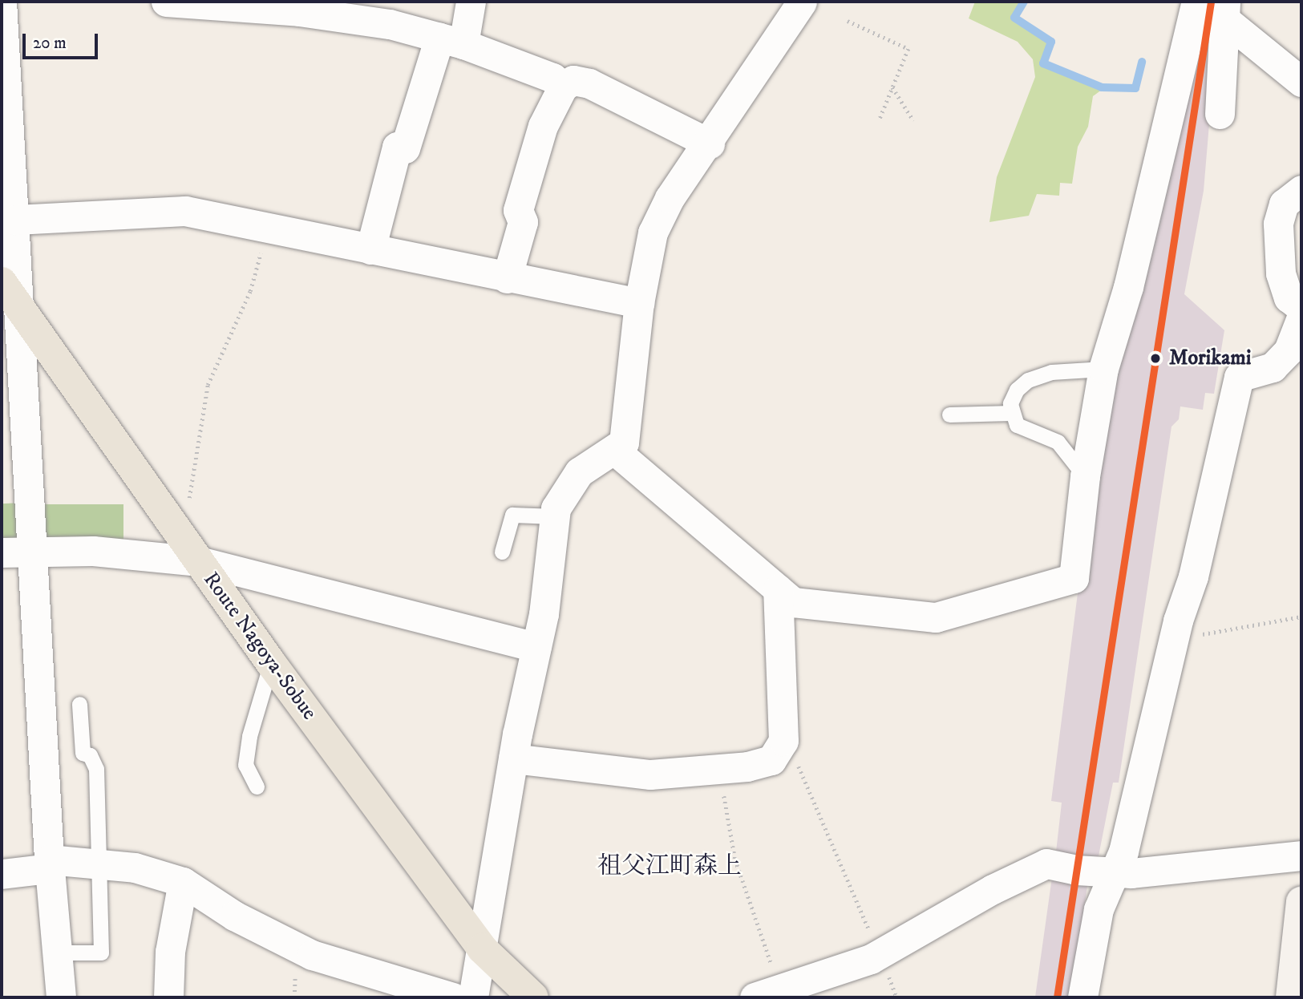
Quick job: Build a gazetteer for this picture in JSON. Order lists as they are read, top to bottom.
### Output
{
  "streets": {
    "main road": ["Route Nagoya-Sobue"]
  },
  "districts": ["祖父江町森上"],
  "places": ["Morikami"],
  "scale_bar": "20 m"
}
